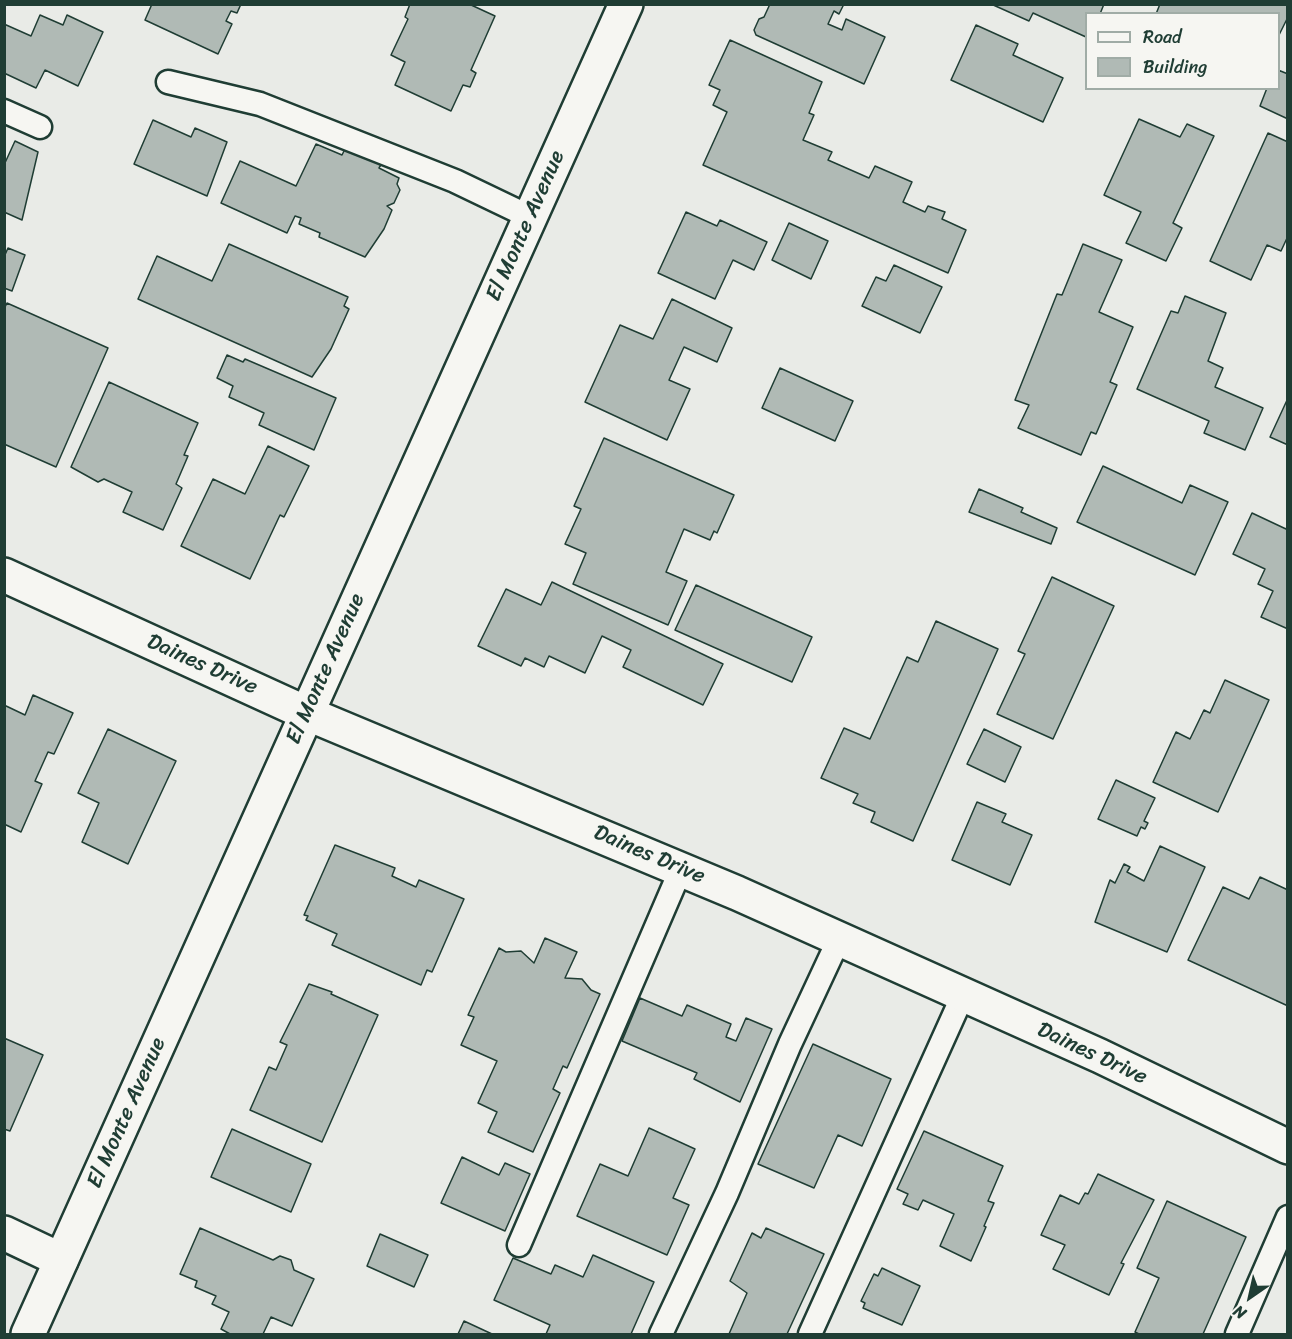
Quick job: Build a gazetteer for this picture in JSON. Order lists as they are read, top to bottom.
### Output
{
  "streets": {
    "street": ["El Monte Avenue", "Daines Drive"]
  },
  "crossings": [
    ["El Monte Avenue", "Daines Drive"]
  ],
  "legend": ["Road", "Building"],
  "north": "bottom left"
}
